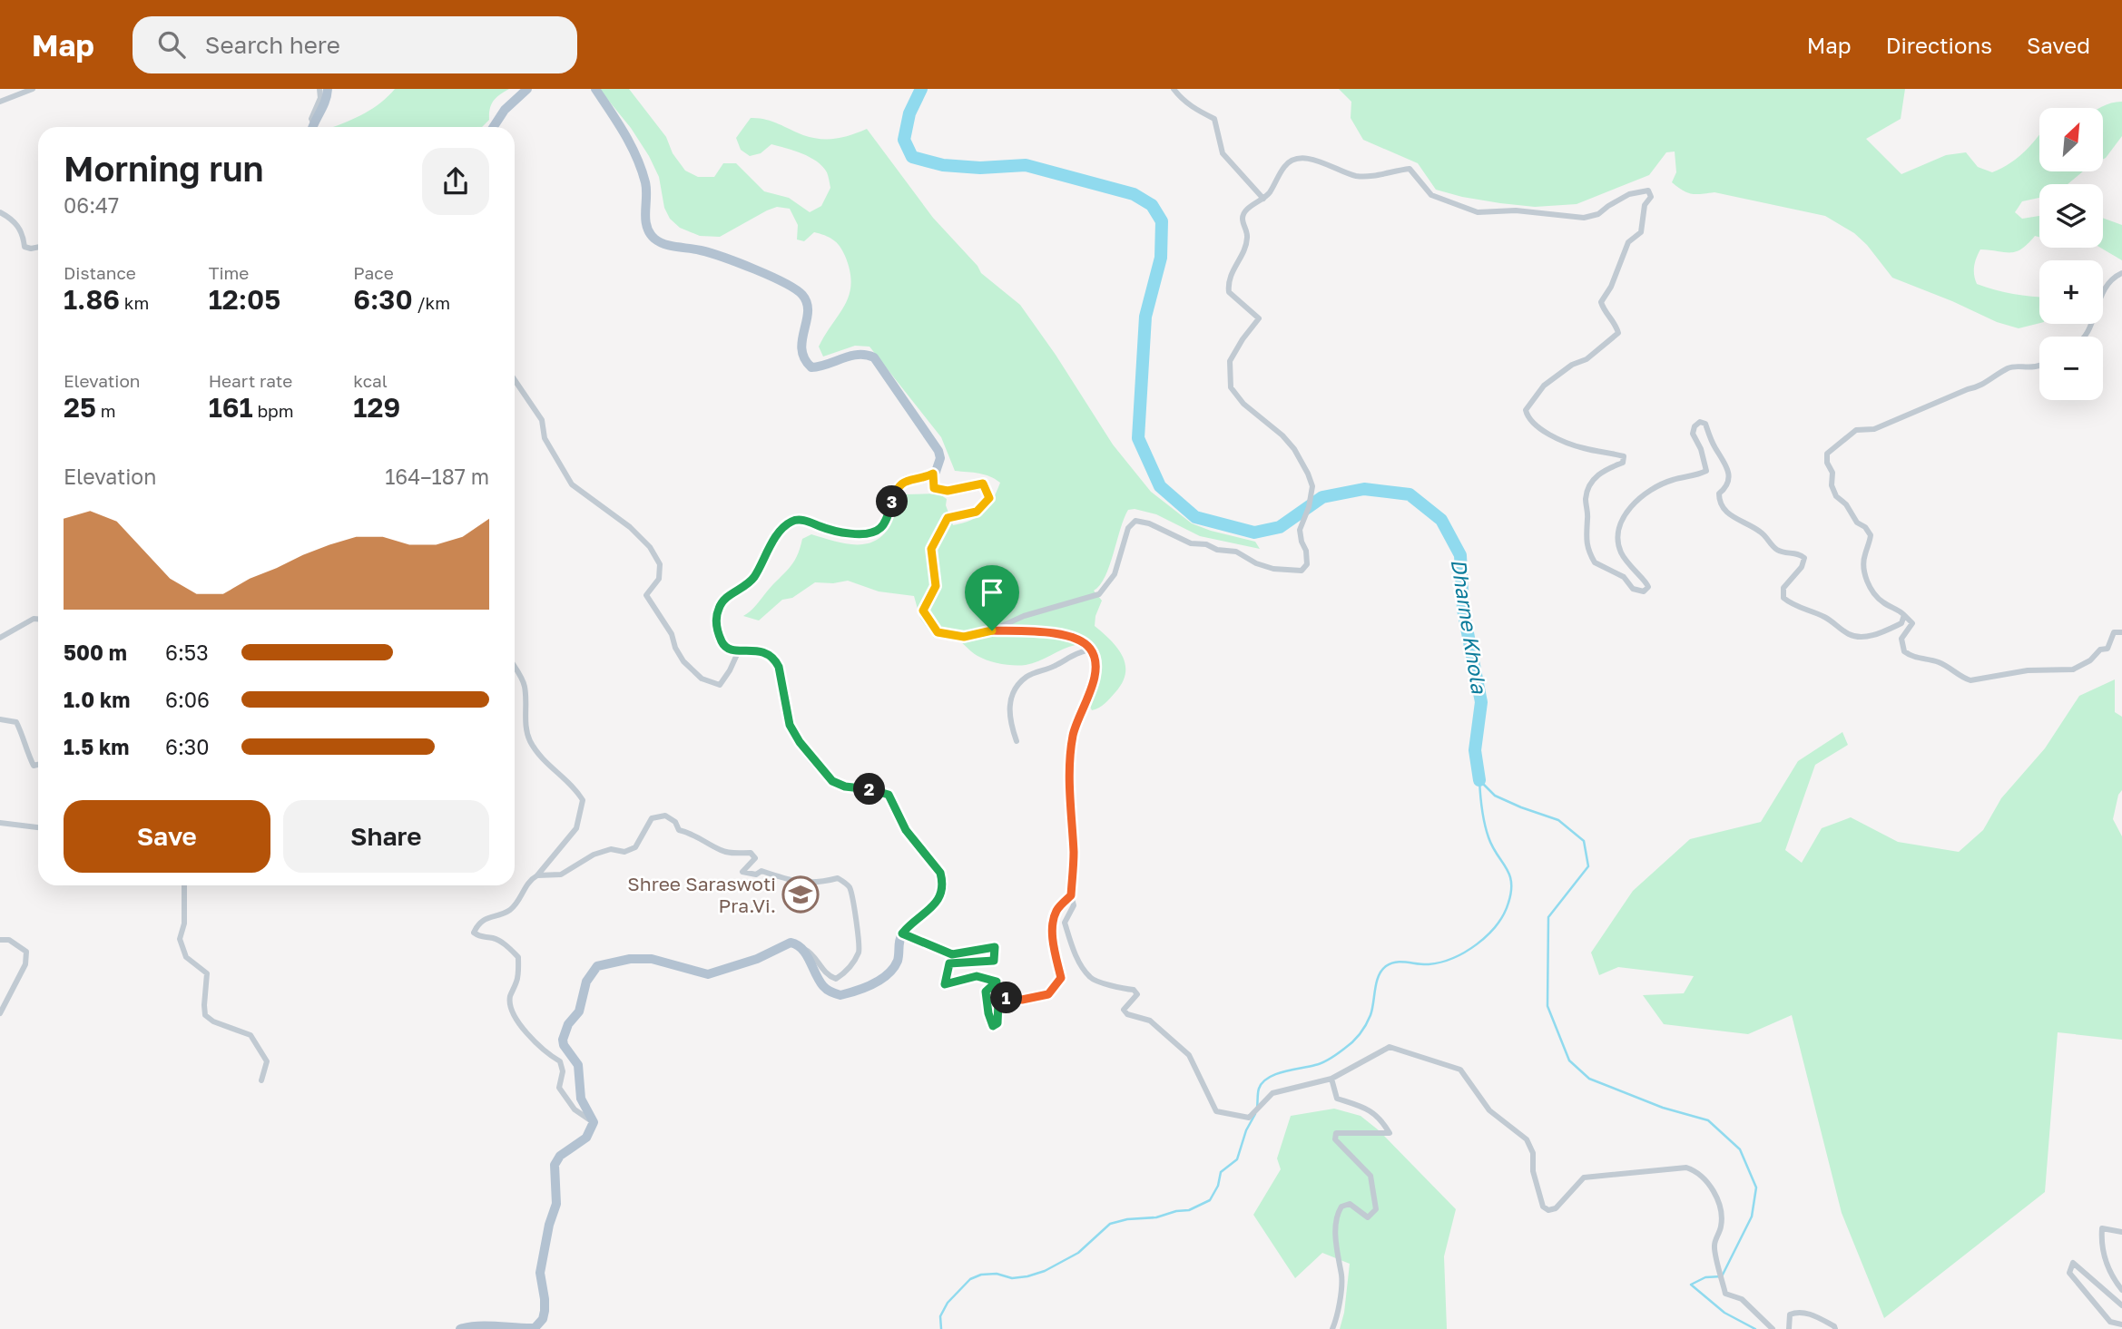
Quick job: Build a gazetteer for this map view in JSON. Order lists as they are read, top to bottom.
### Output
{
  "water": ["Dharne Khola"],
  "places": {
    "school or university": ["Shree Saraswoti Pra.Vi."]
  },
  "north": "top right",
  "page": {
    "header": "Map",
    "search": "Search here",
    "nav": ["Map", "Directions", "Saved"],
    "map_buttons": ["+", "−"],
    "heading": ["Morning run", "06:47"],
    "stats": [
      ["Distance", "1.86 km"],
      ["Time", "12:05"],
      ["Pace", "6:30 /km"],
      ["Elevation", "25 m"],
      ["Heart rate", "161 bpm"],
      ["kcal", "129"]
    ],
    "chart": ["Elevation", "164–187 m"],
    "pins": ["3", "2", "1"],
    "list": [
      {
        "name": "500 m",
        "note": "6:53"
      },
      {
        "name": "1.0 km",
        "note": "6:06"
      },
      {
        "name": "1.5 km",
        "note": "6:30"
      }
    ],
    "buttons": ["Save", "Share"]
  }
}
